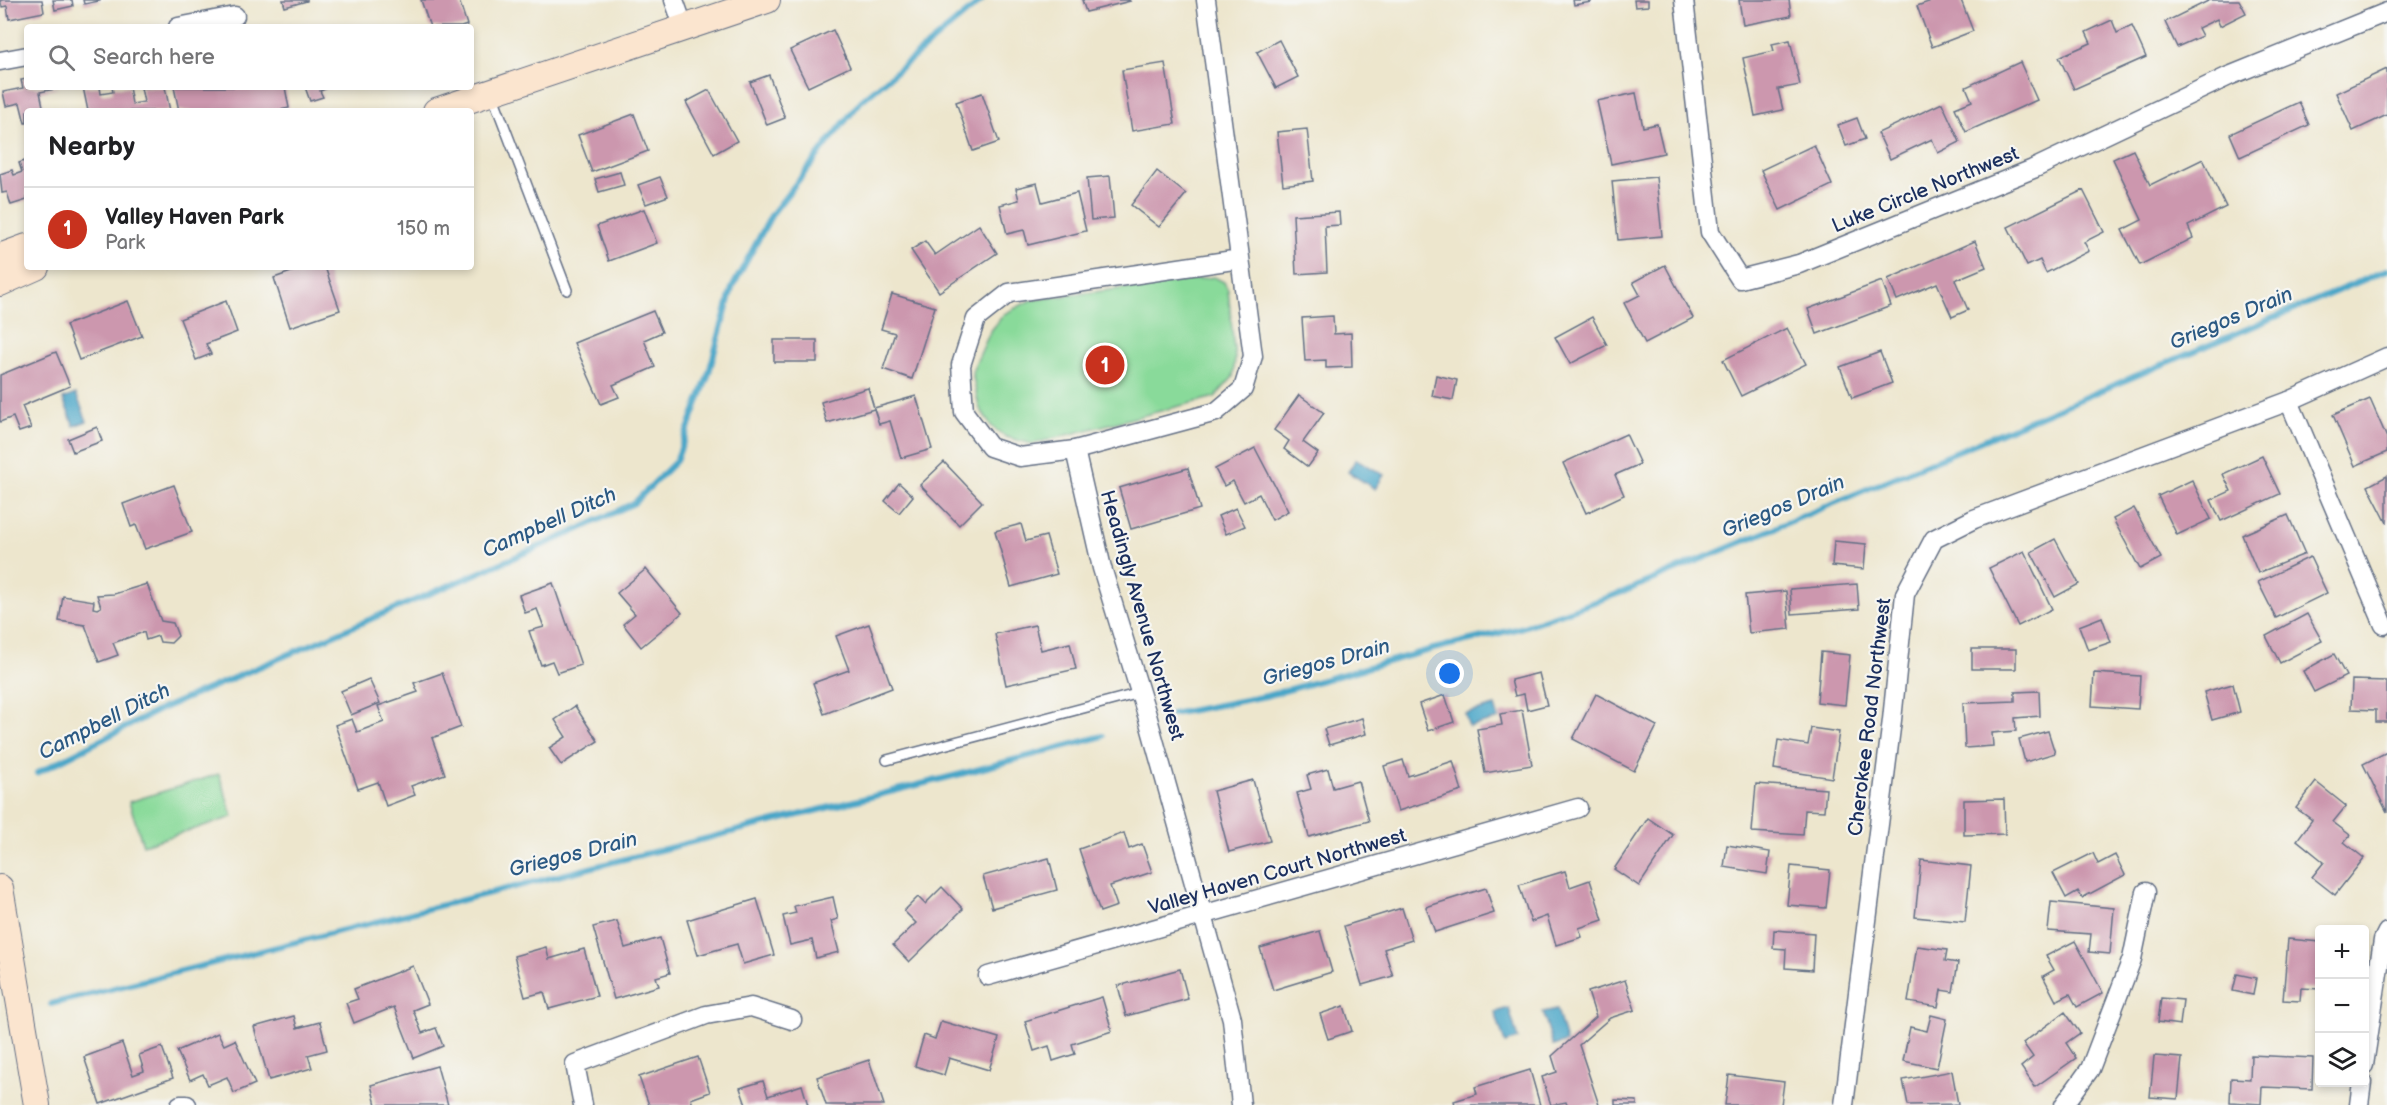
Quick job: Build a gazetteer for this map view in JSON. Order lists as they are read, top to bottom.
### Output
{
  "streets": {
    "street": [
      "Luke Circle Northwest",
      "Headingly Avenue Northwest",
      "Cherokee Road Northwest",
      "Valley Haven Court Northwest"
    ]
  },
  "crossings": [
    ["Headingly Avenue Northwest", "Valley Haven Court Northwest"]
  ],
  "water": ["Griegos Drain", "Campbell Ditch"],
  "page": {
    "search": "Search here",
    "heading": "Nearby",
    "list": [
      {
        "mark": "1",
        "name": "Valley Haven Park",
        "note": "Park",
        "value": "150 m"
      }
    ],
    "pins": "1",
    "map_buttons": ["+", "−"]
  }
}
